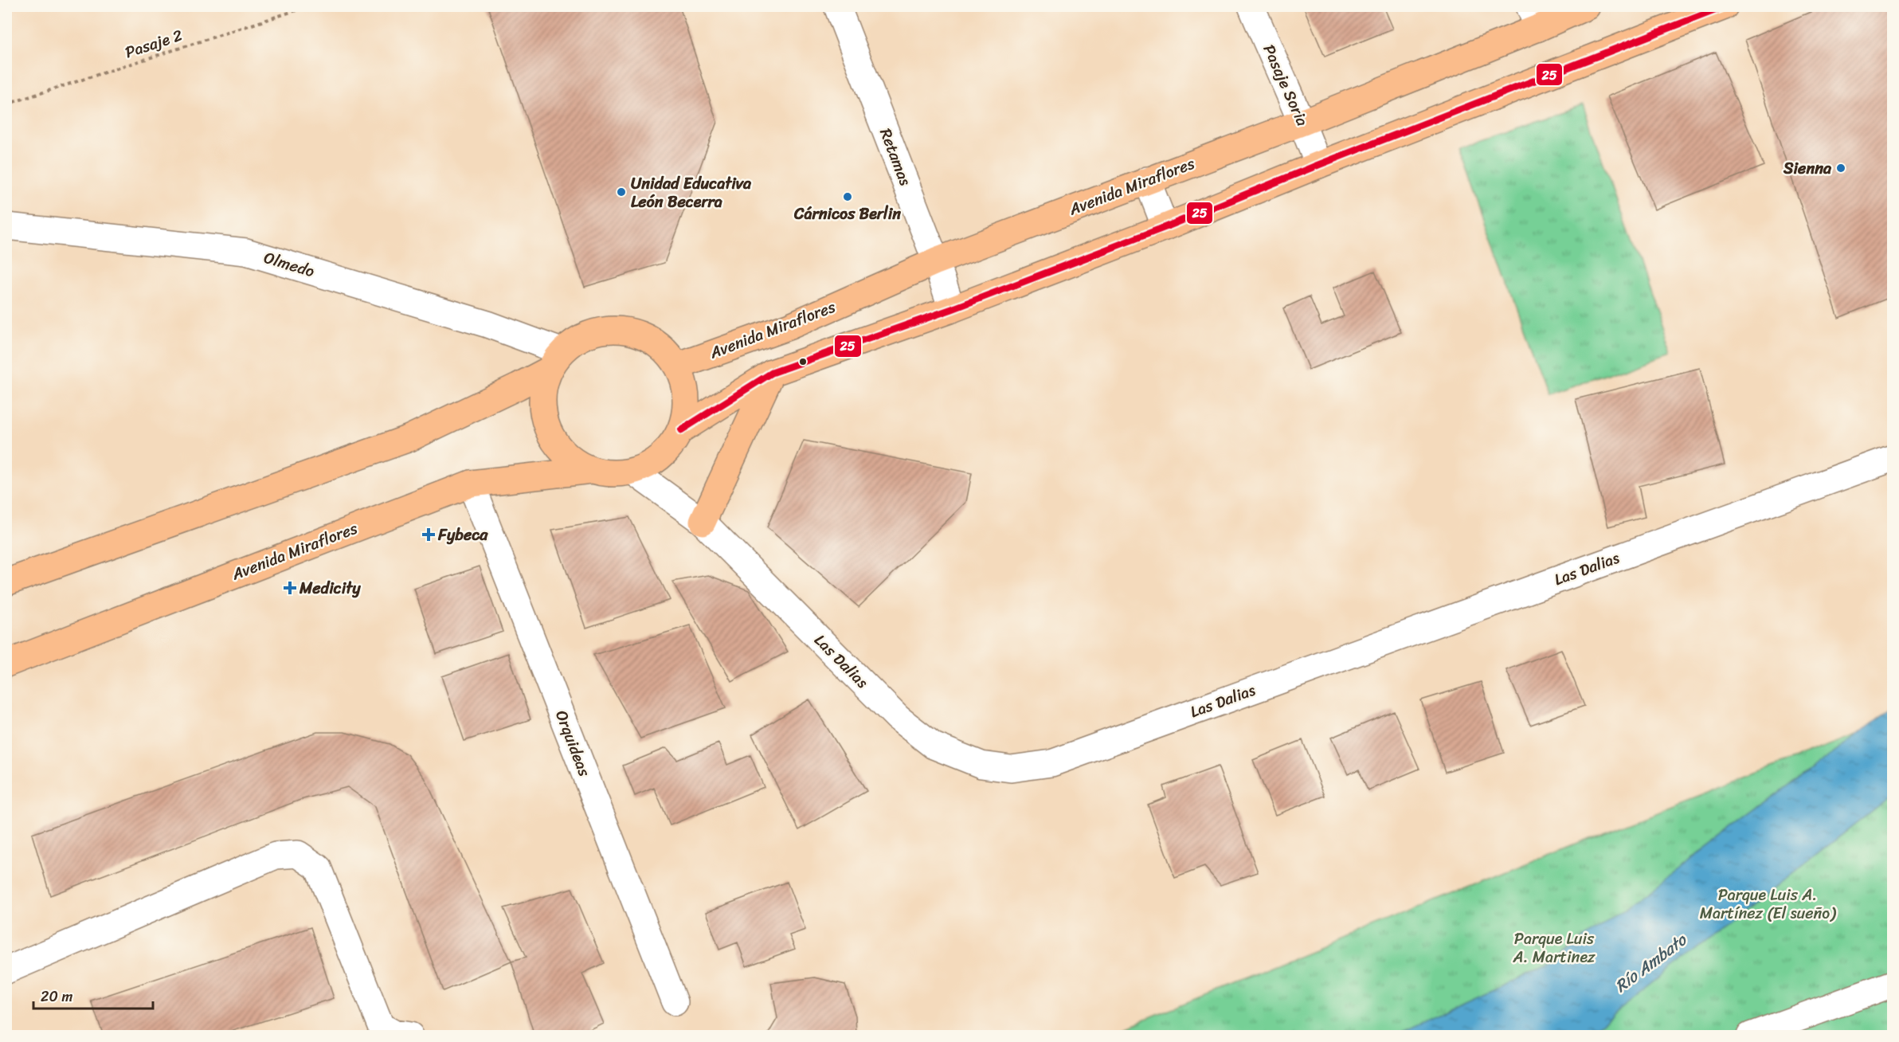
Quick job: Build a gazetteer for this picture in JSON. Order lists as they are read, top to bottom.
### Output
{
  "streets": {
    "main road": ["Avenida Miraflores"],
    "street": [
      "Pasaje Soria",
      "Retamas",
      "Olmedo",
      "Las Dalias",
      "Orquideas"
    ],
    "path": ["Pasaje 2"]
  },
  "crossings": [
    ["Pasaje Soria", "Avenida Miraflores"],
    ["Retamas", "Avenida Miraflores"],
    ["Avenida Miraflores", "Olmedo"],
    ["Avenida Miraflores", "Las Dalias"],
    ["Avenida Miraflores", "Orquideas"],
    ["Olmedo", "Las Dalias"]
  ],
  "water": ["Río Ambato"],
  "parks": ["Parque Luis A. Martínez (El sueño)", "Parque Luis A. Martinez"],
  "places": {
    "other": ["Sienna", "Unidad Educativa León Becerra", "Cárnicos Berlin"],
    "health": ["Fybeca", "Medicity"]
  },
  "lines": ["transit line 25"],
  "scale_bar": "20 m"
}
